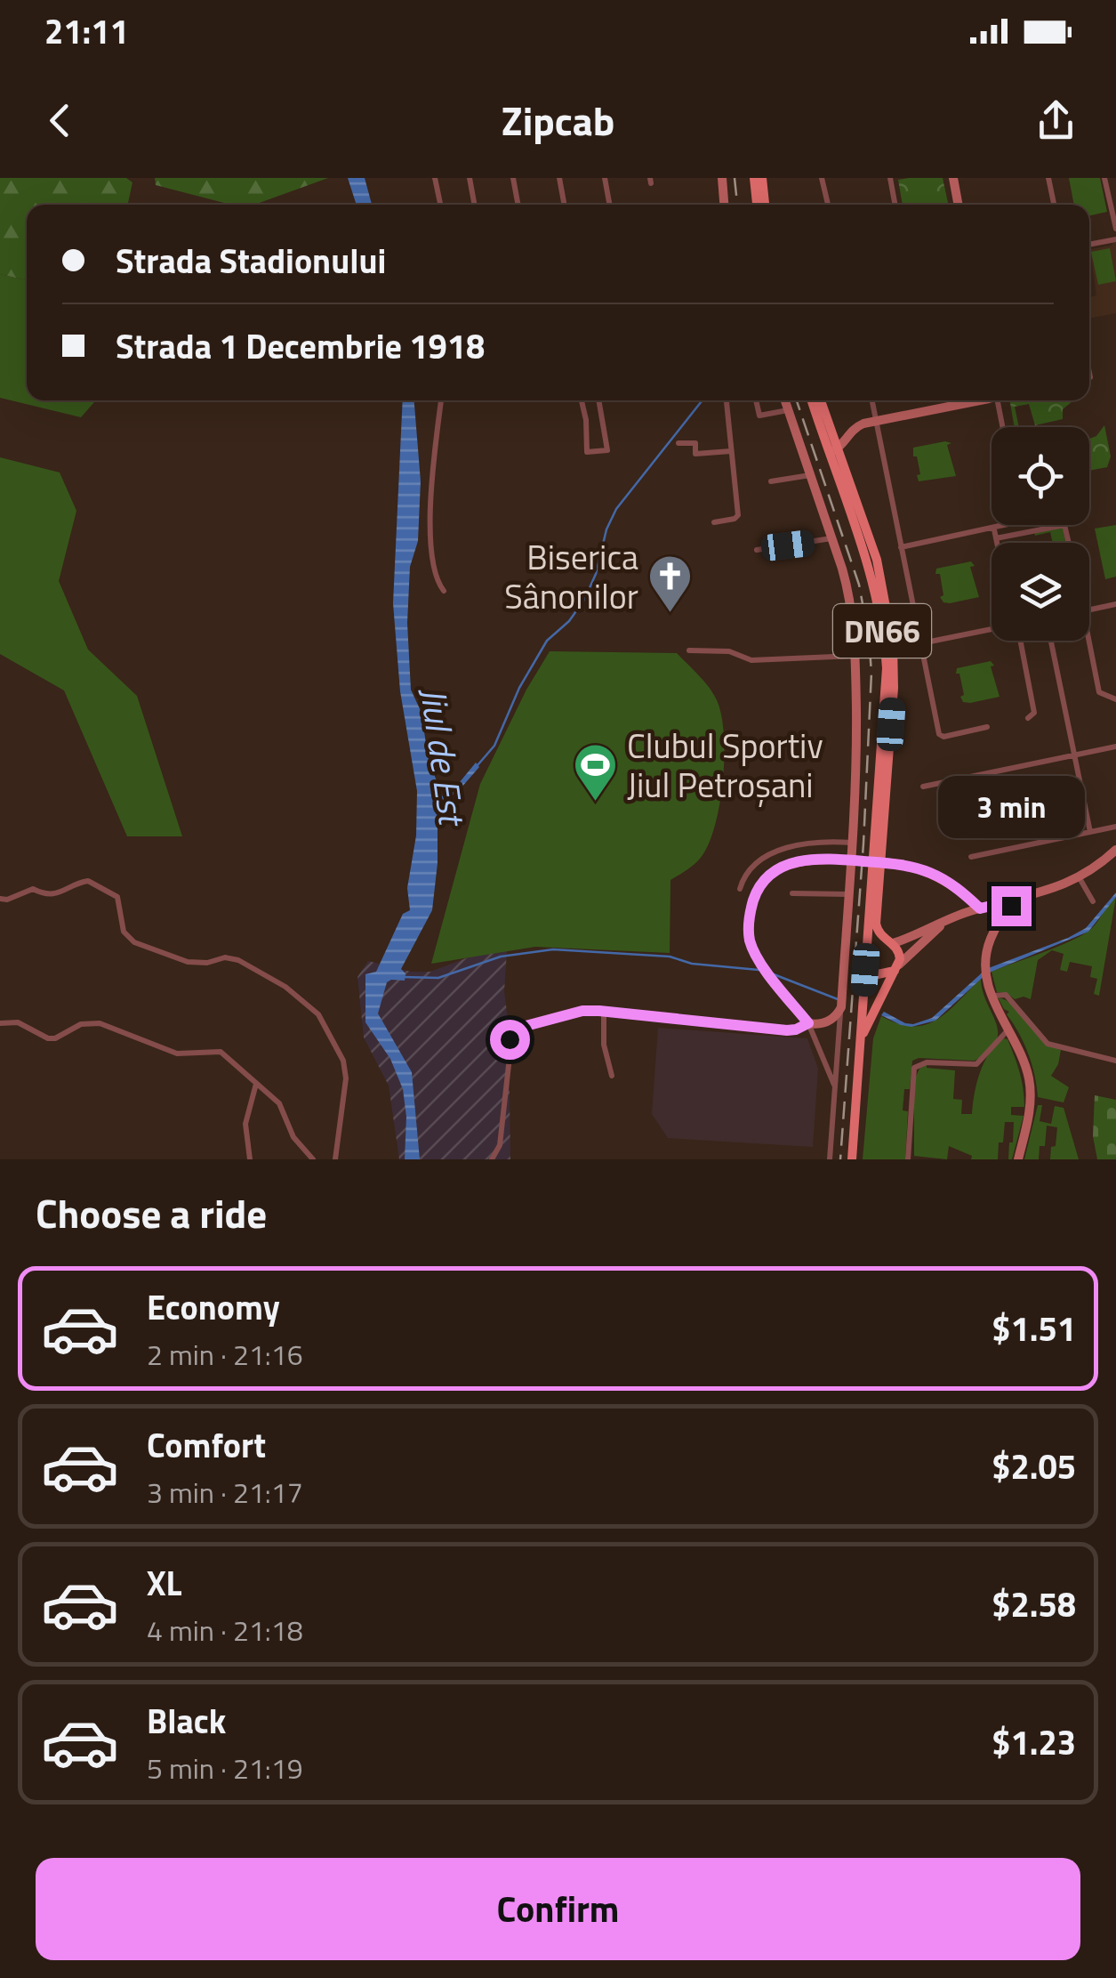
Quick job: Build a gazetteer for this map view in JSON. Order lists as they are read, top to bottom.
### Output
{
  "streets": {
    "main road": ["DN66"]
  },
  "water": ["Jiul de Est"],
  "places": {
    "church": ["Biserica Sânonilor"],
    "sports": ["Clubul Sportiv Jiul Petroșani"]
  },
  "page": {
    "status": "21:11",
    "header": "Zipcab",
    "banner": ["Strada Stadionului", "Strada 1 Decembrie 1918"],
    "bubble": "3 min",
    "heading": "Choose a ride",
    "list": [
      {
        "name": "Economy",
        "note": "2 min · 21:16",
        "value": "$1.51"
      },
      {
        "name": "Comfort",
        "note": "3 min · 21:17",
        "value": "$2.05"
      },
      {
        "name": "XL",
        "note": "4 min · 21:18",
        "value": "$2.58"
      },
      {
        "name": "Black",
        "note": "5 min · 21:19",
        "value": "$1.23"
      }
    ],
    "buttons": "Confirm"
  }
}
